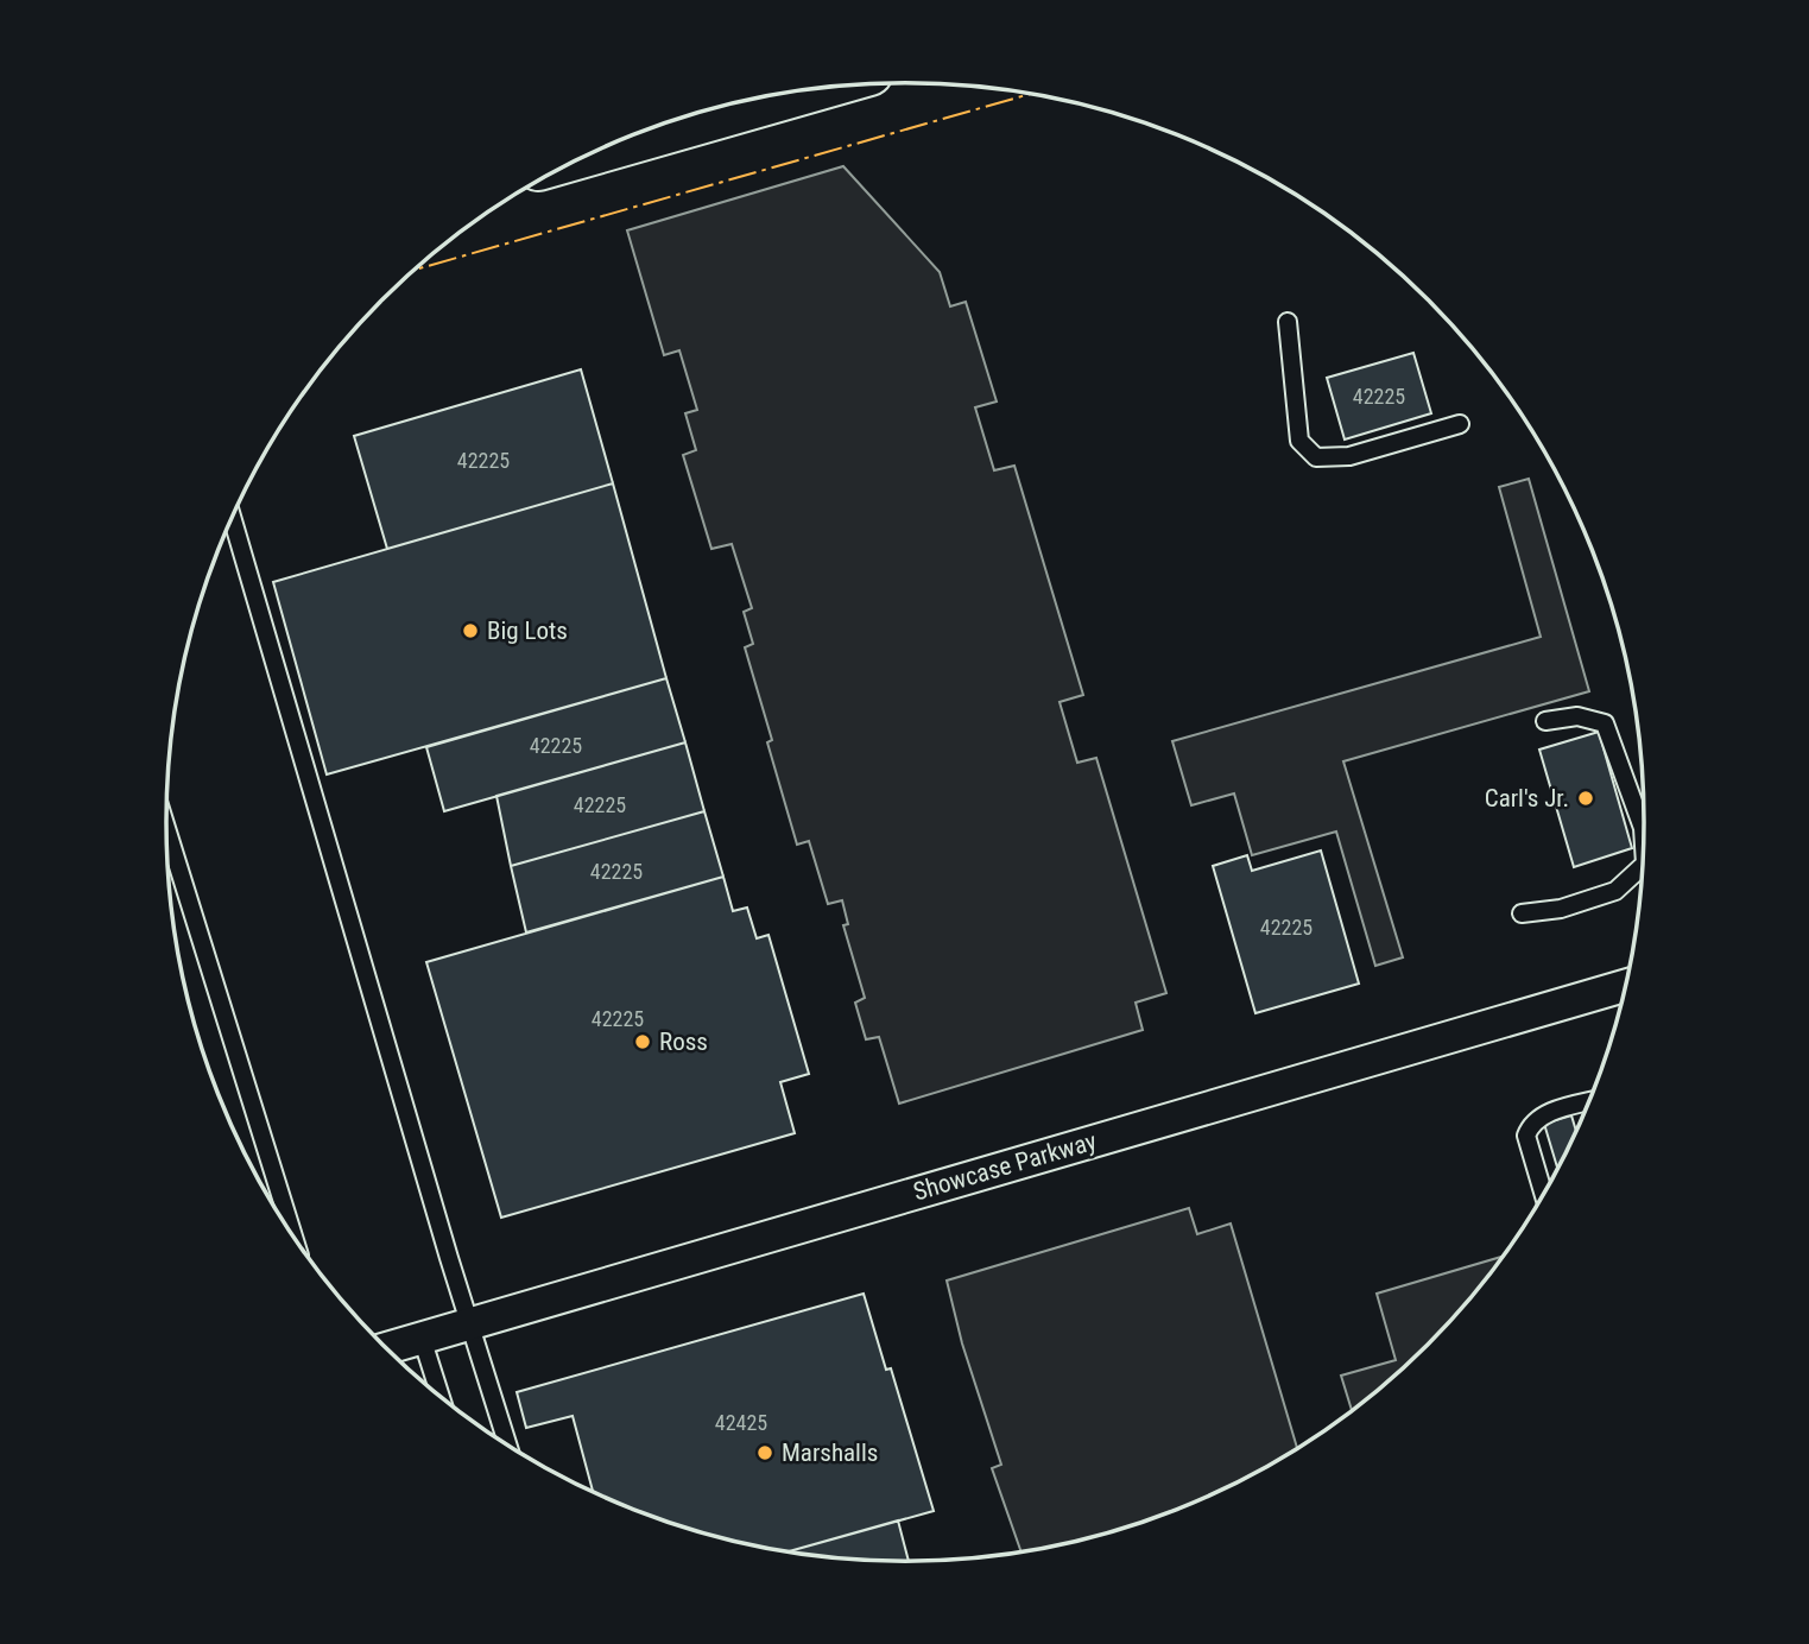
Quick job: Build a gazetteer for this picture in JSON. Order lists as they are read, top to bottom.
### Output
{
  "streets": {
    "street": ["Showcase Parkway"]
  },
  "places": [
    "Big Lots",
    "Carl's Jr.",
    "Ross",
    "Marshalls"
  ],
  "house_numbers": [
    "42225",
    "42225",
    "42225",
    "42225",
    "42225",
    "42225",
    "42225",
    "42425"
  ]
}
